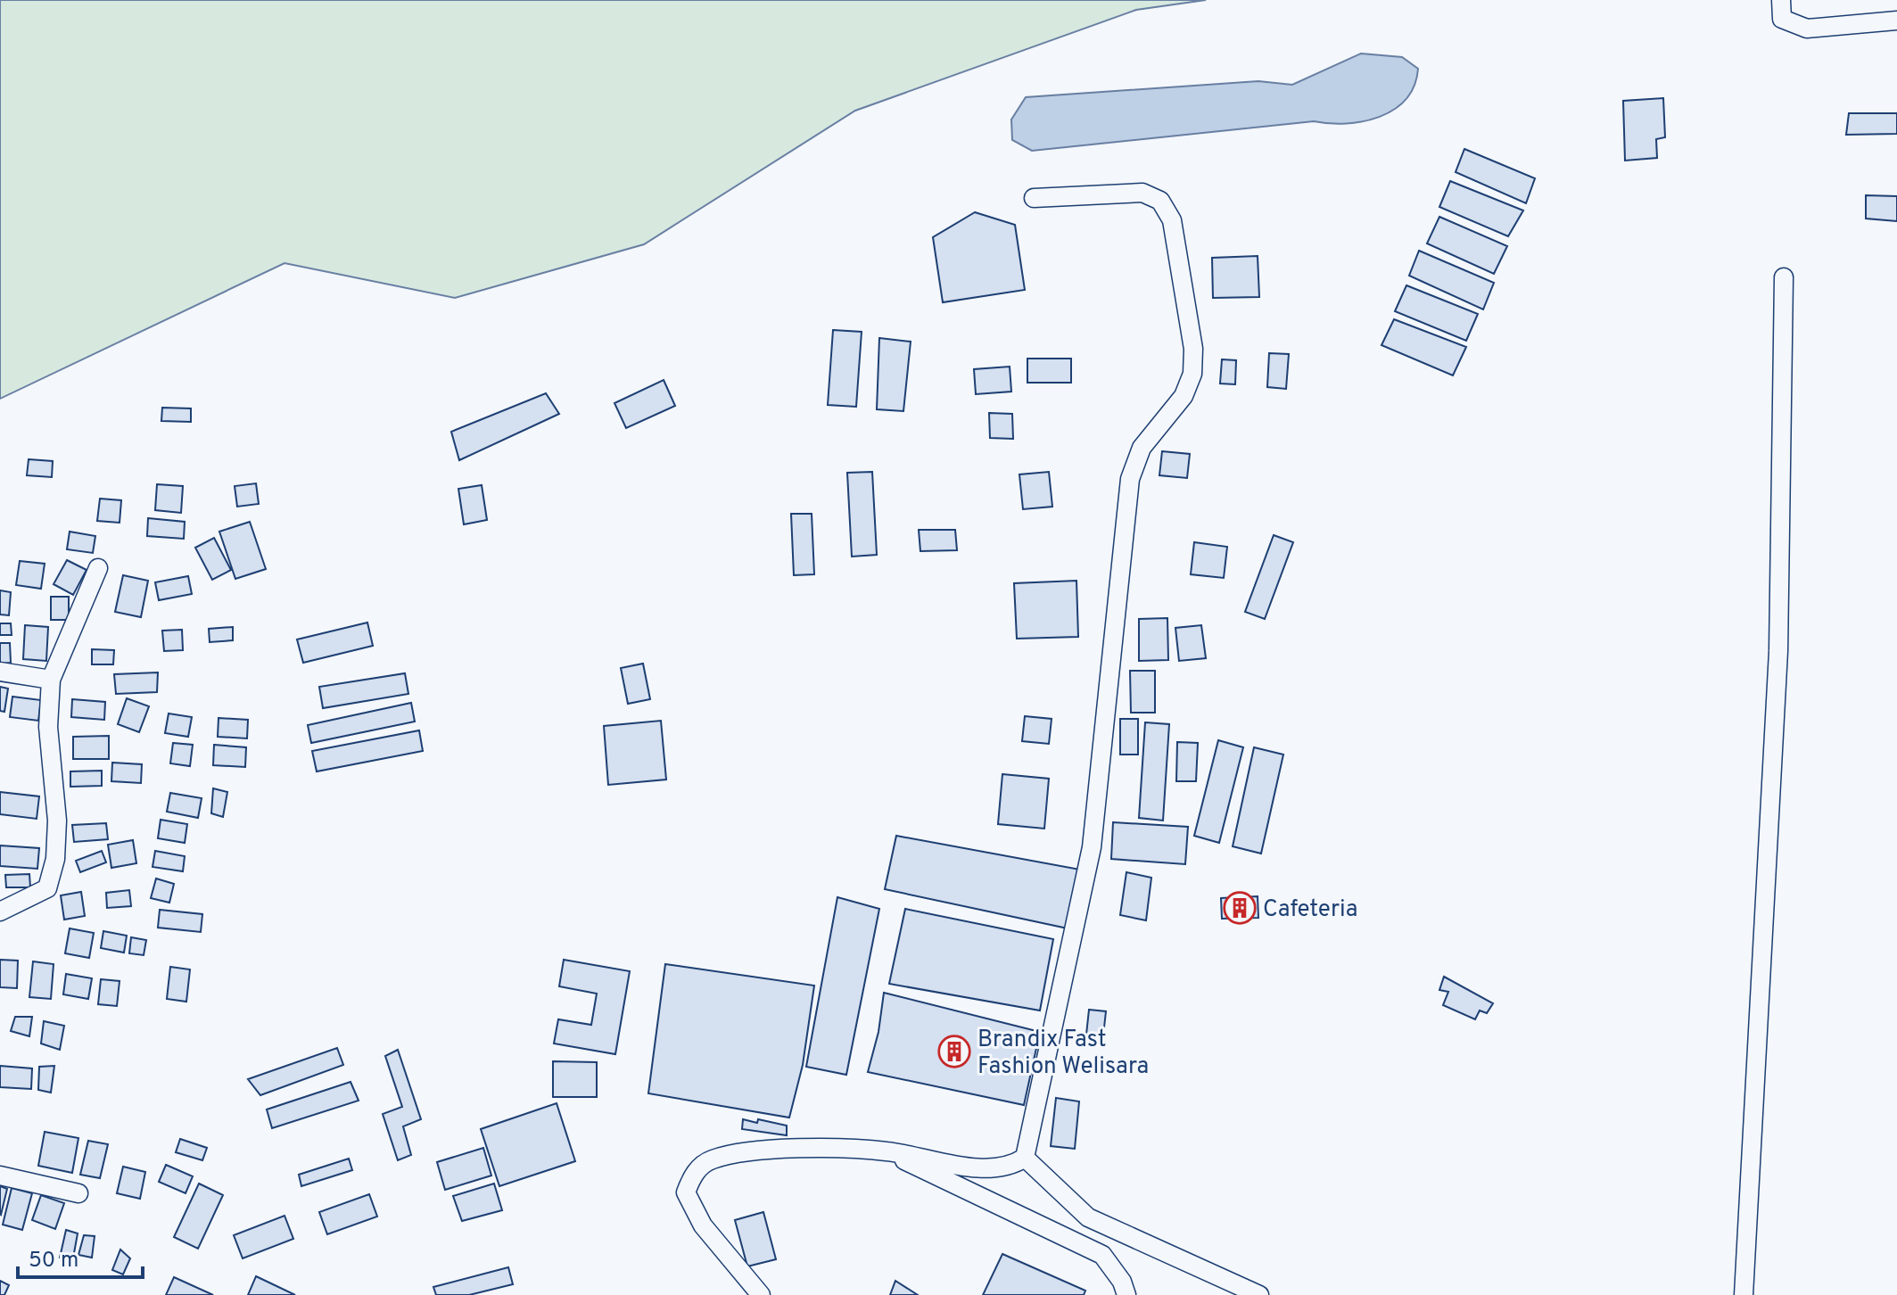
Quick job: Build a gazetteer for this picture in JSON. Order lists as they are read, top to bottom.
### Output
{
  "places": {
    "building": ["Cafeteria", "Brandix Fast Fashion Welisara"]
  },
  "scale_bar": "50 m"
}
